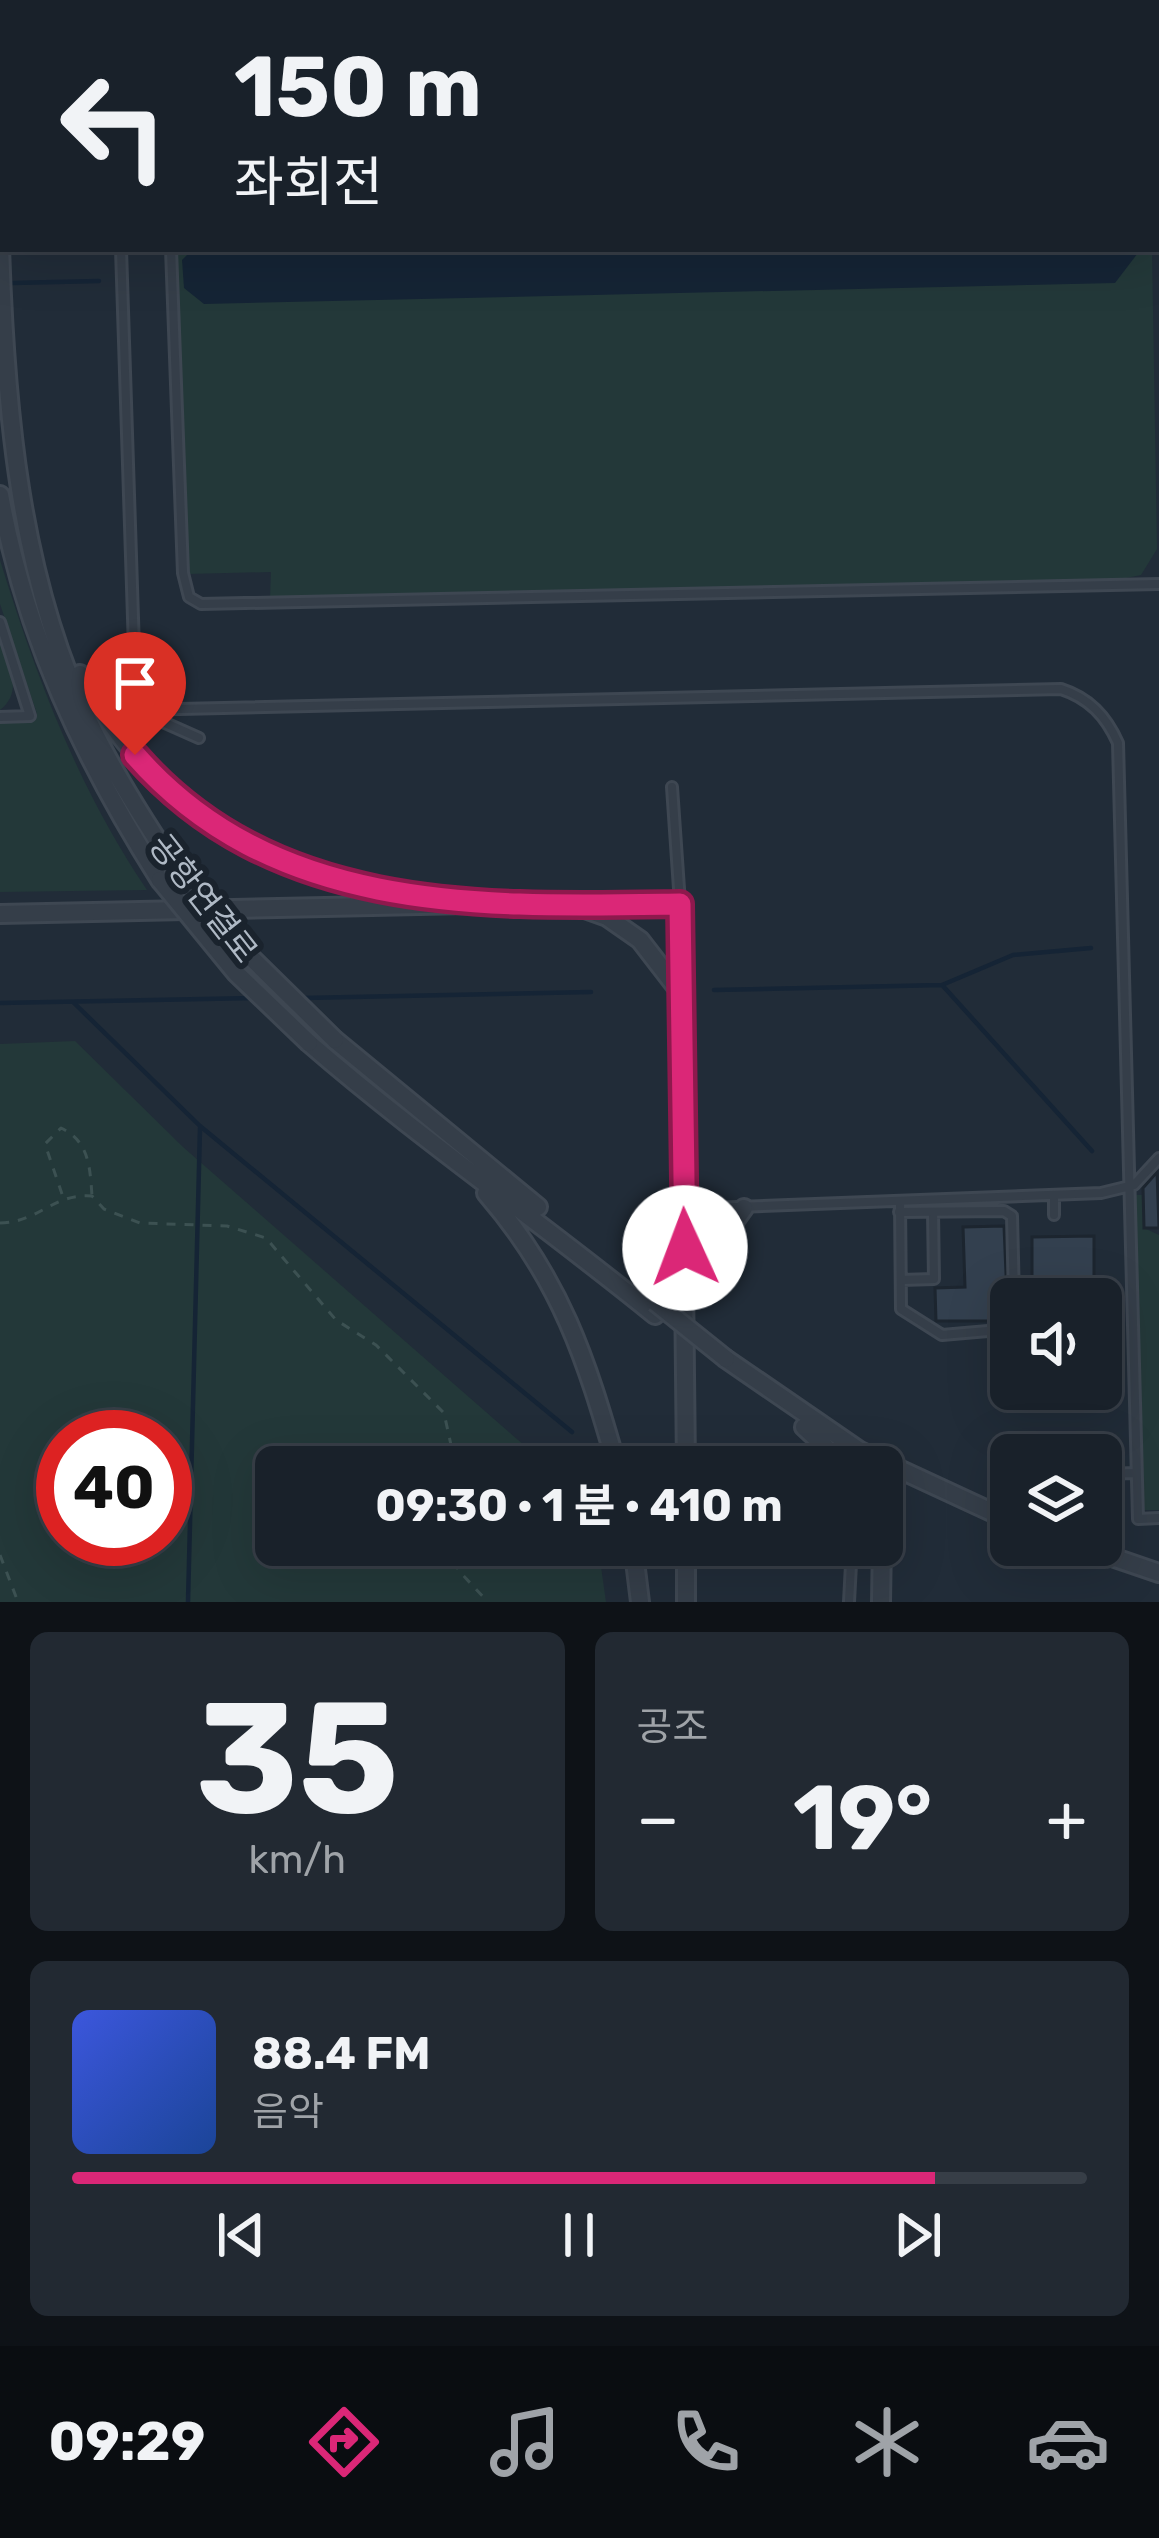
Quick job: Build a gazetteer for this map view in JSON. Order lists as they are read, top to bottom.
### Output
{
  "streets": {
    "street": ["공항연결로"]
  },
  "page": {
    "turn": ["150 m", "좌회전"],
    "limit": "40",
    "trip": "09:30 · 1 분 · 410 m",
    "tile": [
      ["35", "km/h"],
      "공조"
    ],
    "heat": ["−", "19°", "+"],
    "song": ["88.4 FM", "음악"],
    "tabs": "09:29"
  }
}
